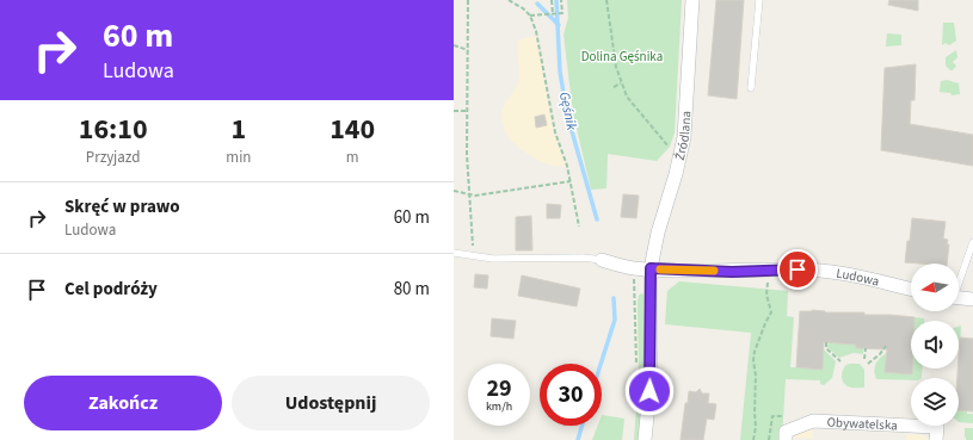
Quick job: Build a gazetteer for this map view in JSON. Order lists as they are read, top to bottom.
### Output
{
  "streets": {
    "street": ["Źródlana", "Ludowa", "Obywatelska"]
  },
  "crossings": [
    ["Źródlana", "Ludowa"]
  ],
  "water": ["Gęśnik"],
  "parks": ["Dolina Gęśnika"],
  "north": "left",
  "page": {
    "turn": ["60 m", "Ludowa"],
    "eta": [
      "16:10",
      "Przyjazd",
      "1",
      "min",
      "140",
      "m"
    ],
    "list": [
      {
        "name": "Skręć w prawo",
        "note": "Ludowa",
        "value": "60 m"
      },
      {
        "name": "Cel podróży",
        "value": "80 m"
      }
    ],
    "speed": "29 km/h",
    "limit": "30",
    "buttons": ["Zakończ", "Udostępnij"]
  }
}
